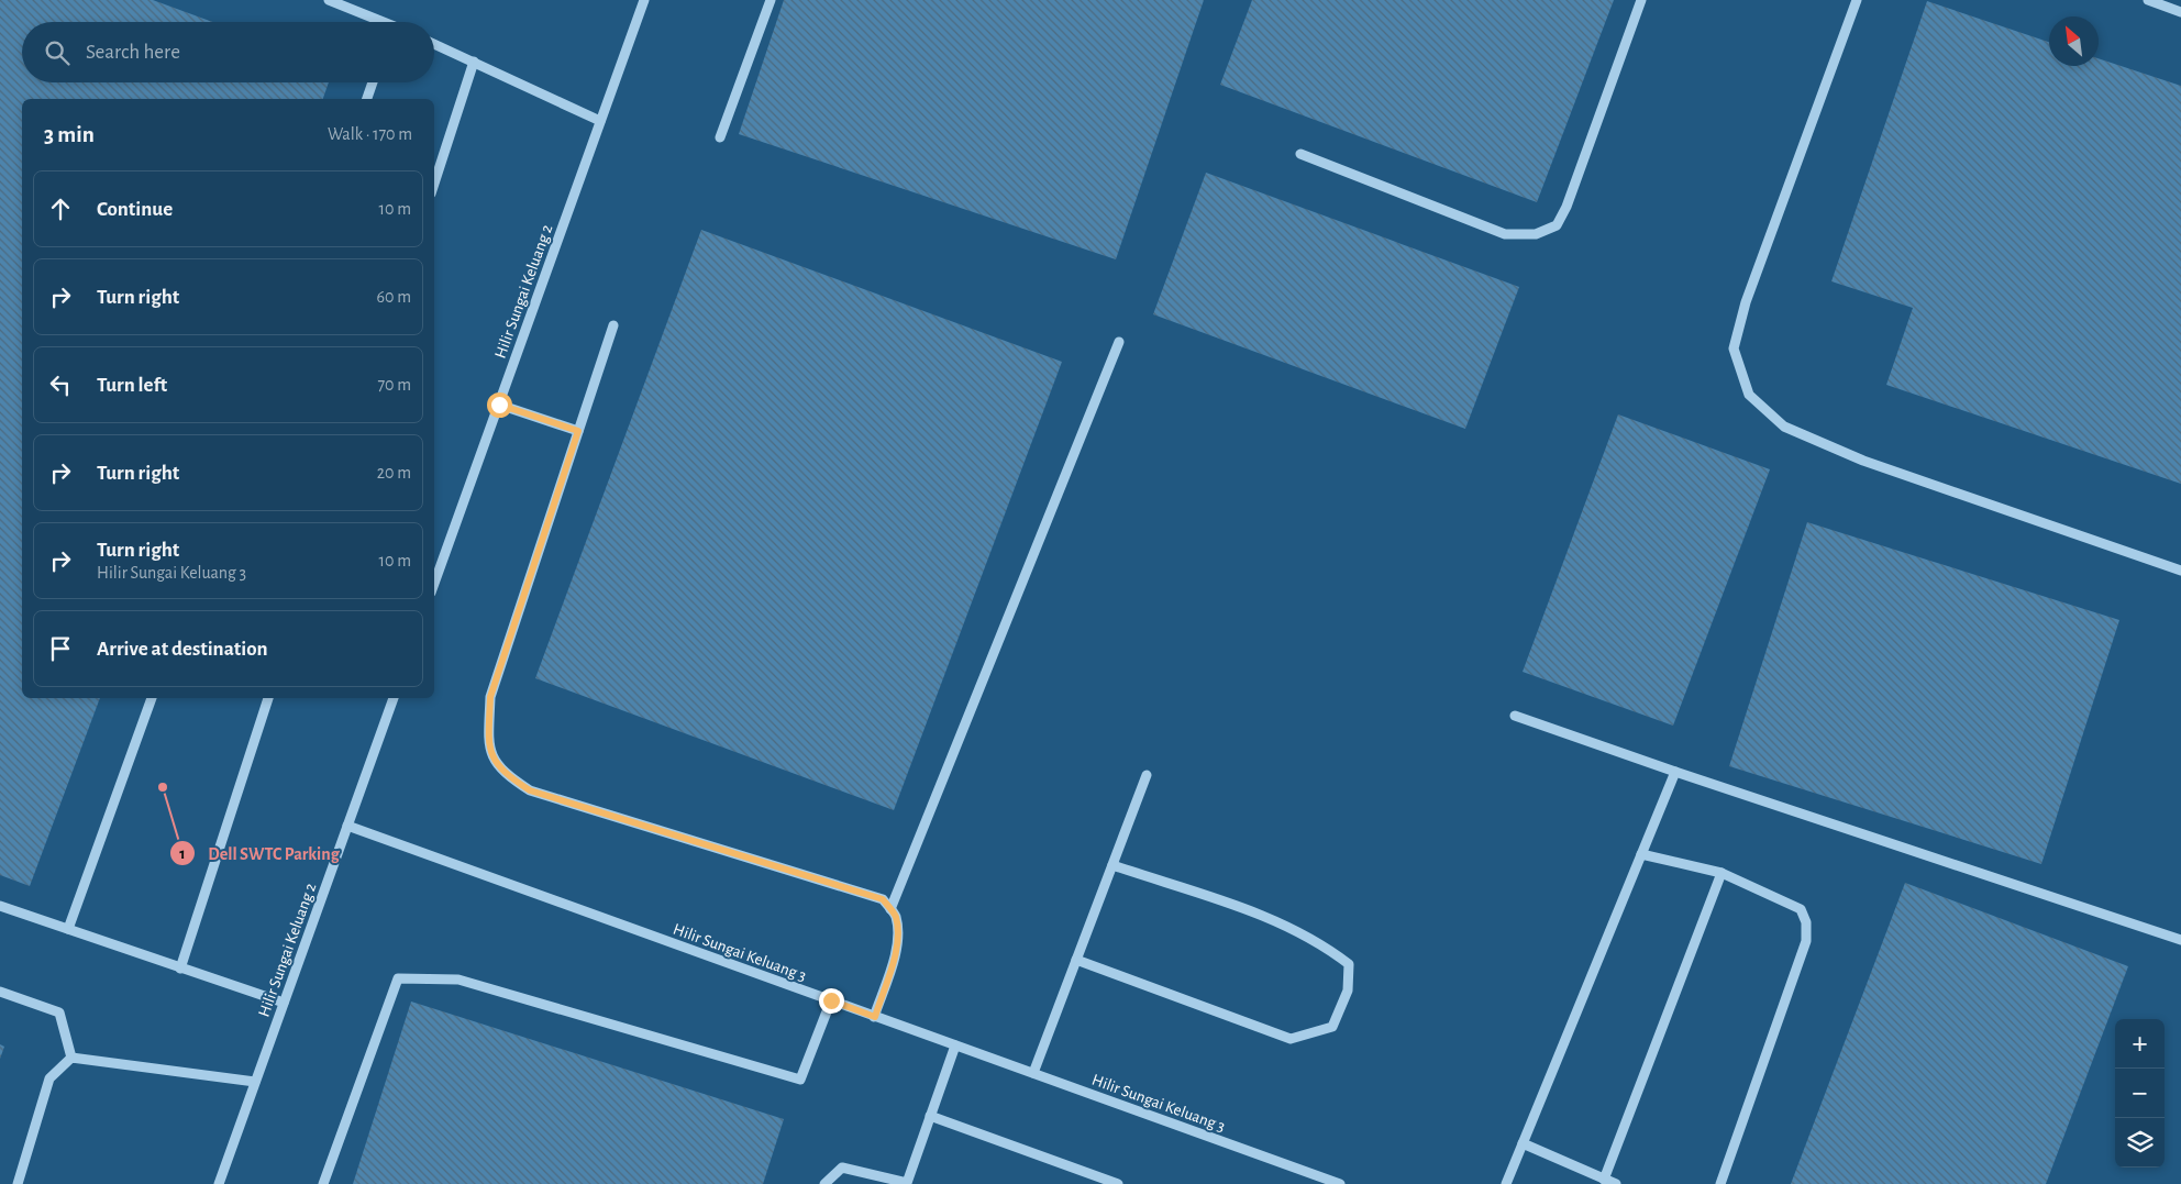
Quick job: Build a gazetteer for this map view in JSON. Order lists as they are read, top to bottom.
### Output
{
  "streets": {
    "street": ["Hilir Sungai Keluang 2", "Hilir Sungai Keluang 3"]
  },
  "crossings": [
    ["Hilir Sungai Keluang 2", "Hilir Sungai Keluang 3"]
  ],
  "places": ["Dell SWTC Parking"],
  "north": "top left",
  "page": {
    "search": "Search here",
    "heading": ["3 min", "Walk · 170 m"],
    "list": [
      ["Continue", "10 m"],
      ["Turn right", "60 m"],
      ["Turn left", "70 m"],
      ["Turn right", "20 m"],
      ["Turn right", "Hilir Sungai Keluang 3", "10 m"],
      "Arrive at destination"
    ],
    "map_buttons": ["+", "−"]
  }
}
